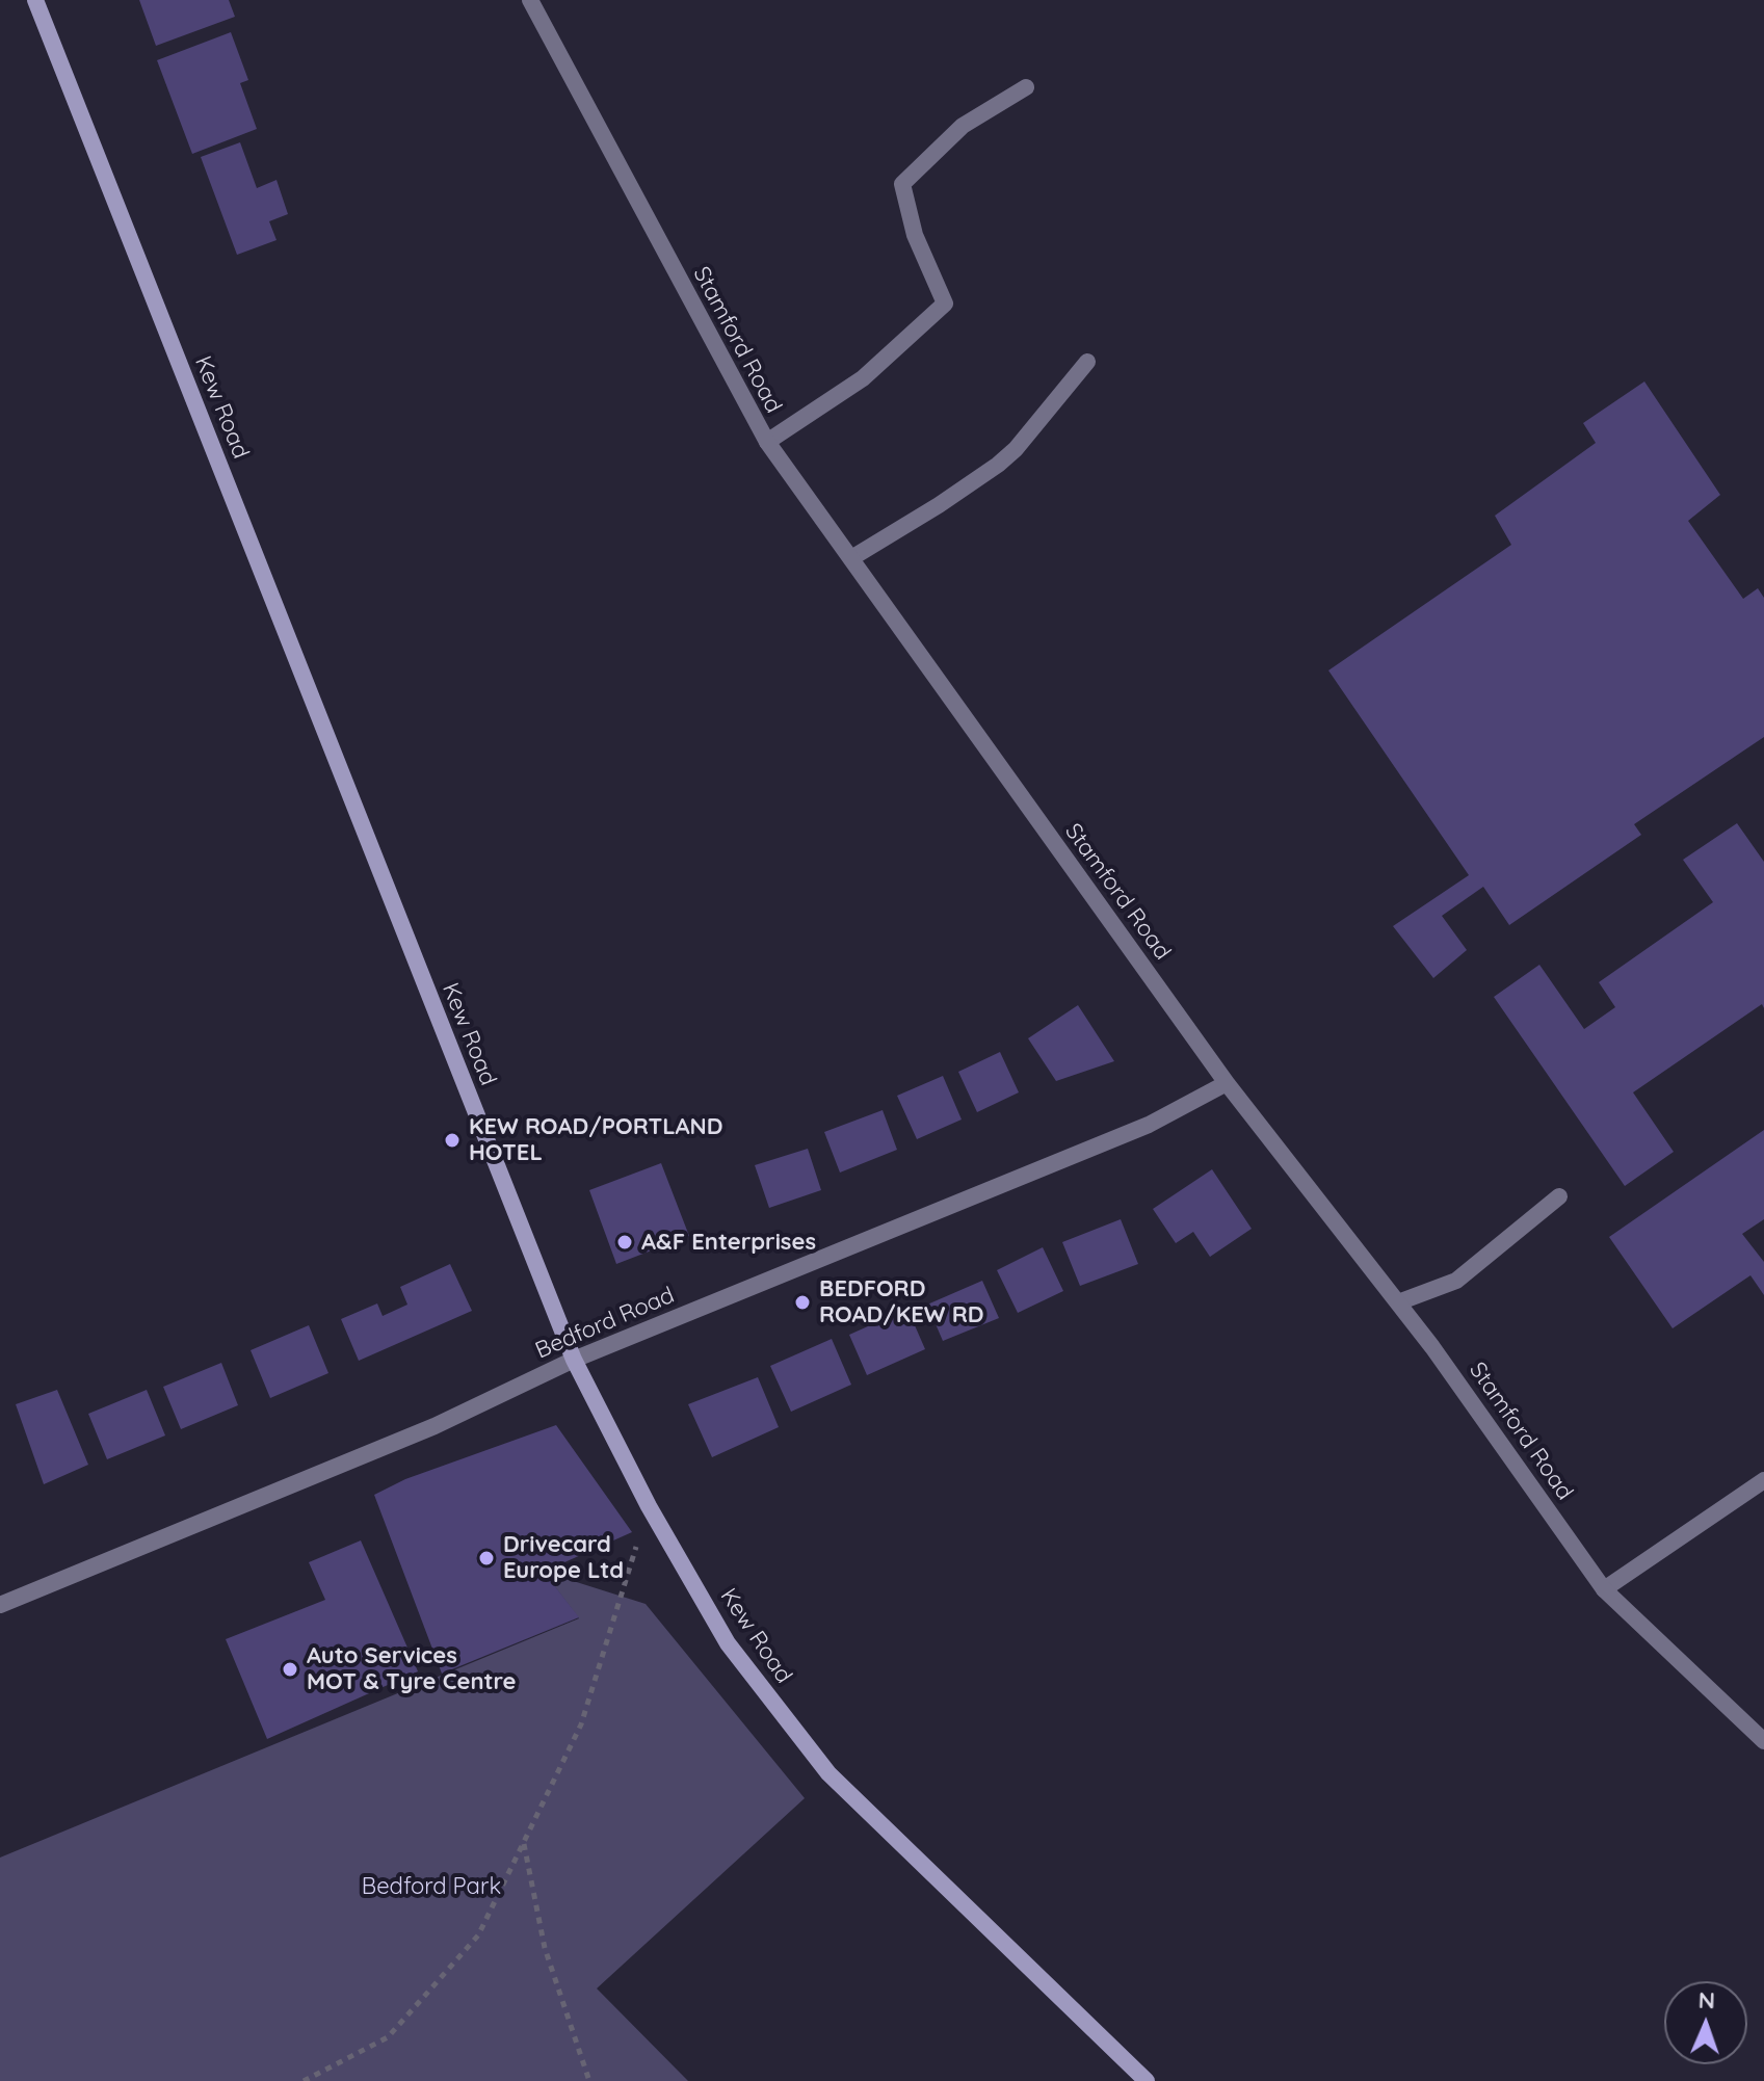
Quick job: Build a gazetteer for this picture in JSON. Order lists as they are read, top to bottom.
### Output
{
  "streets": {
    "main road": ["Kew Road"],
    "street": ["Stamford Road", "Bedford Road"]
  },
  "crossings": [
    ["Stamford Road", "Bedford Road"],
    ["Kew Road", "Bedford Road"]
  ],
  "parks": ["Bedford Park"],
  "places": [
    "KEW ROAD/PORTLAND HOTEL",
    "A&F Enterprises",
    "BEDFORD ROAD/KEW RD",
    "Drivecard Europe Ltd",
    "Auto Services MOT & Tyre Centre"
  ],
  "north": "top"
}
